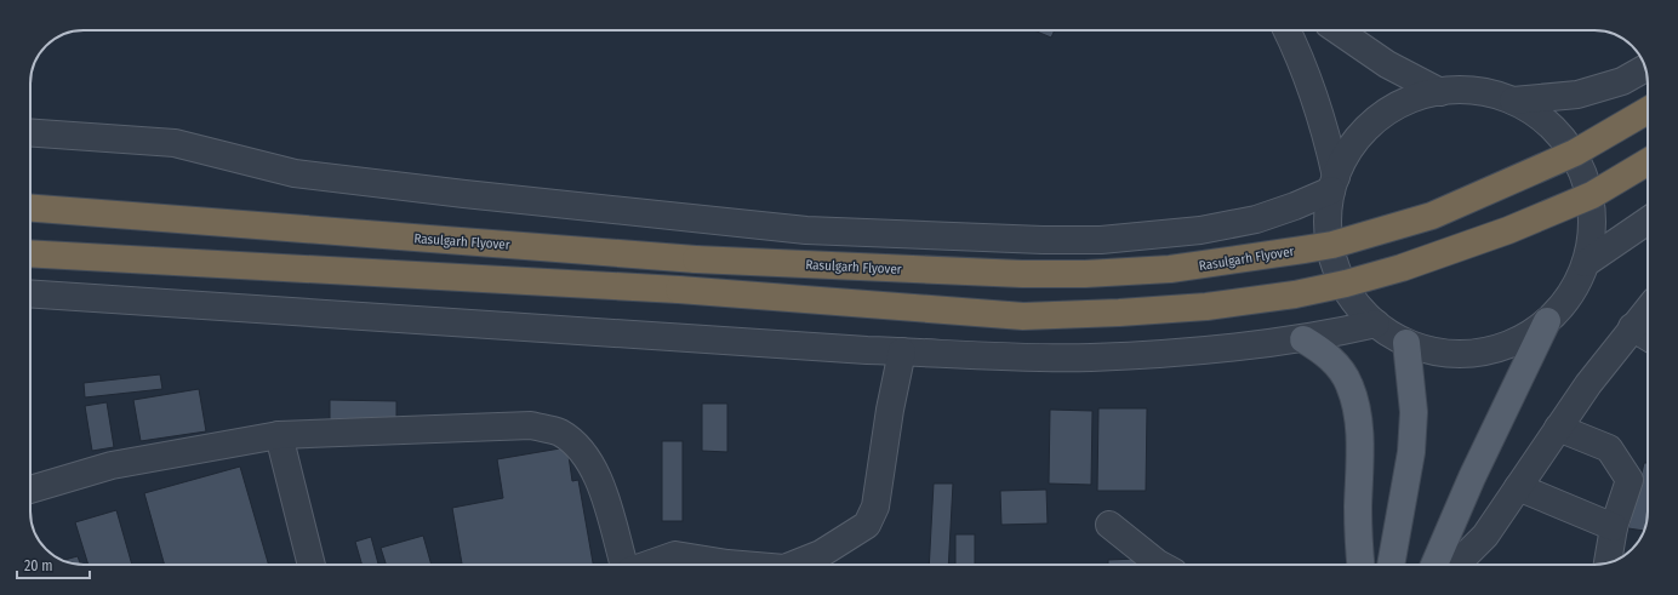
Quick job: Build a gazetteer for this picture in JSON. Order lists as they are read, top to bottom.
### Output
{
  "streets": {
    "highway": ["Rasulgarh Flyover"]
  },
  "scale_bar": "20 m"
}
